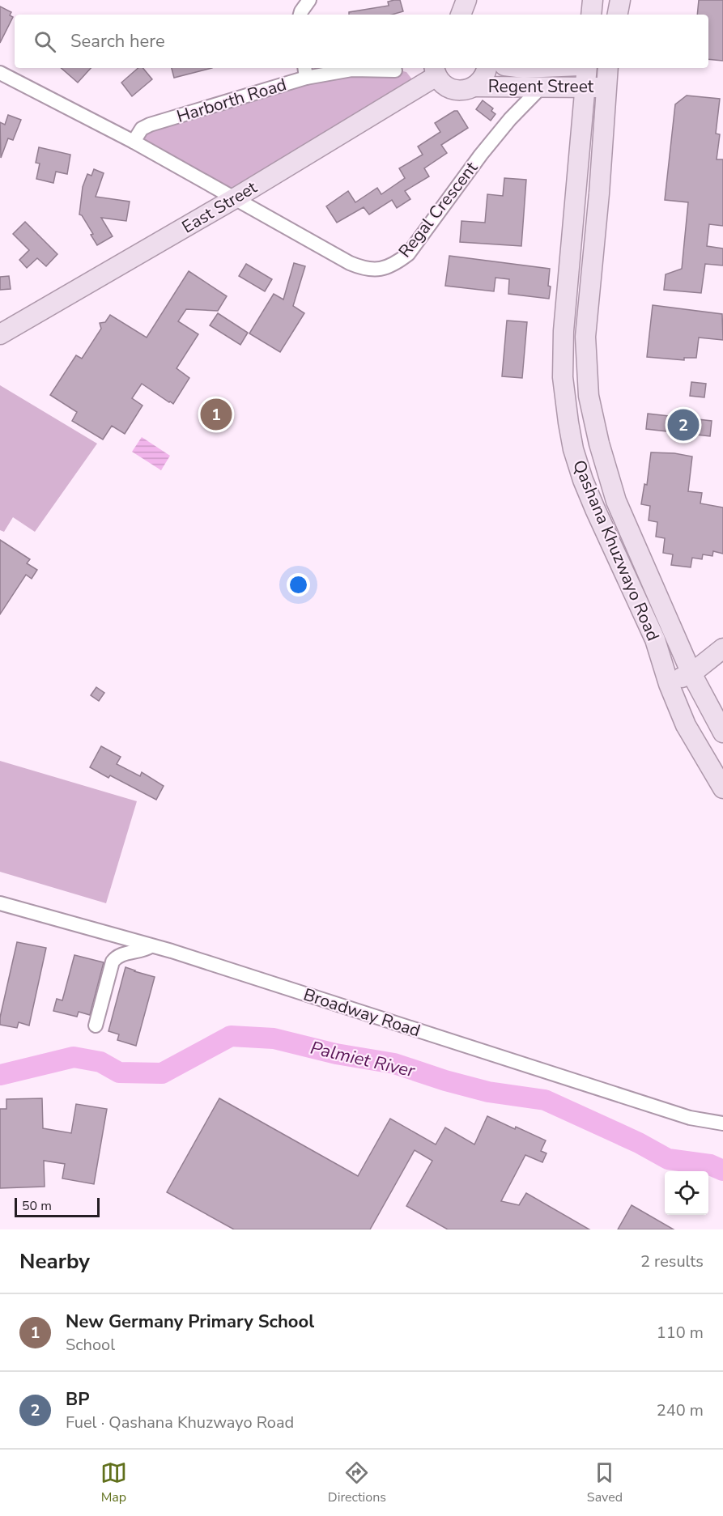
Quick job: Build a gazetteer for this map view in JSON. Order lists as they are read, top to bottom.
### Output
{
  "streets": {
    "main road": ["Regent Street", "East Street", "Qashana Khuzwayo Road"],
    "street": ["Harborth Road", "Regal Crescent", "Broadway Road"]
  },
  "crossings": [
    ["Regent Street", "East Street"],
    ["Regent Street", "Regal Crescent"],
    ["Regent Street", "Qashana Khuzwayo Road"],
    ["East Street", "Regal Crescent"]
  ],
  "water": ["Palmiet River"],
  "scale_bar": "50 m",
  "page": {
    "search": "Search here",
    "pins": ["1", "2"],
    "scale": "50 m",
    "heading": ["Nearby", "2 results"],
    "list": [
      {
        "mark": "1",
        "name": "New Germany Primary School",
        "note": "School",
        "value": "110 m"
      },
      {
        "mark": "2",
        "name": "BP",
        "note": "Fuel · Qashana Khuzwayo Road",
        "value": "240 m"
      }
    ],
    "nav": ["Map", "Directions", "Saved"]
  }
}
